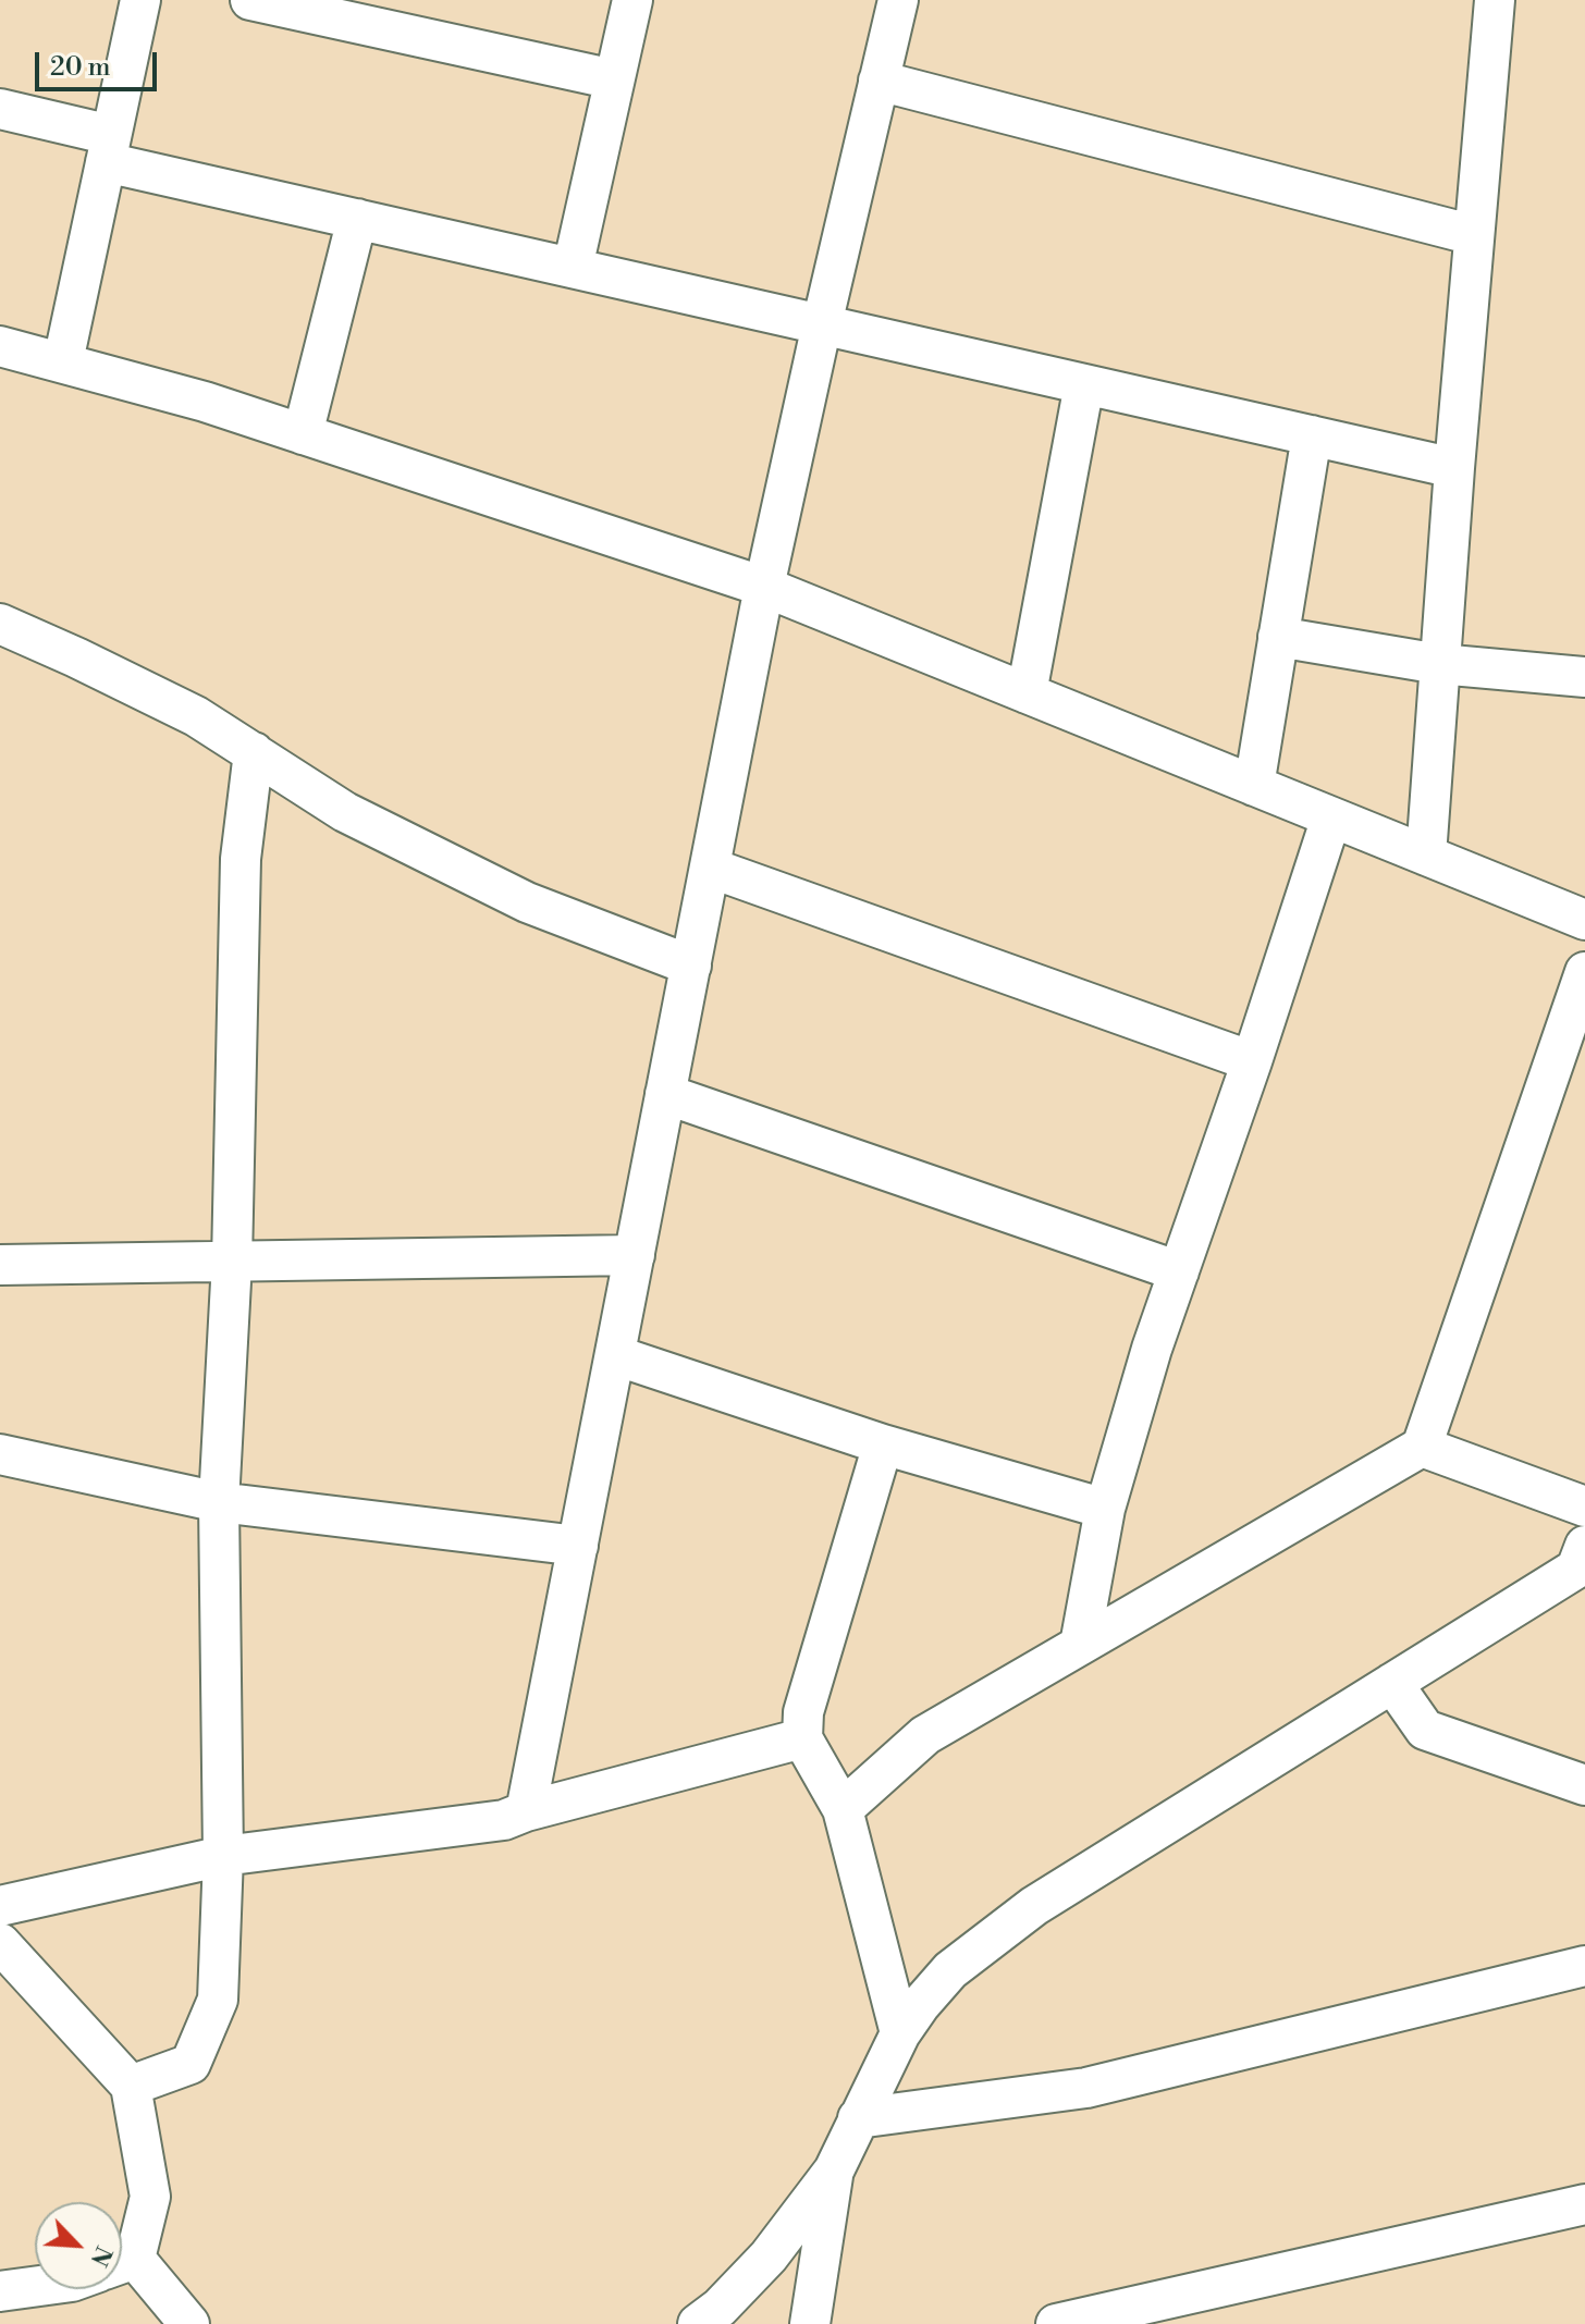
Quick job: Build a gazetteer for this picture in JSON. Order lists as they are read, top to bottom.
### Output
{
  "scale_bar": "20 m",
  "north": "bottom right"
}
